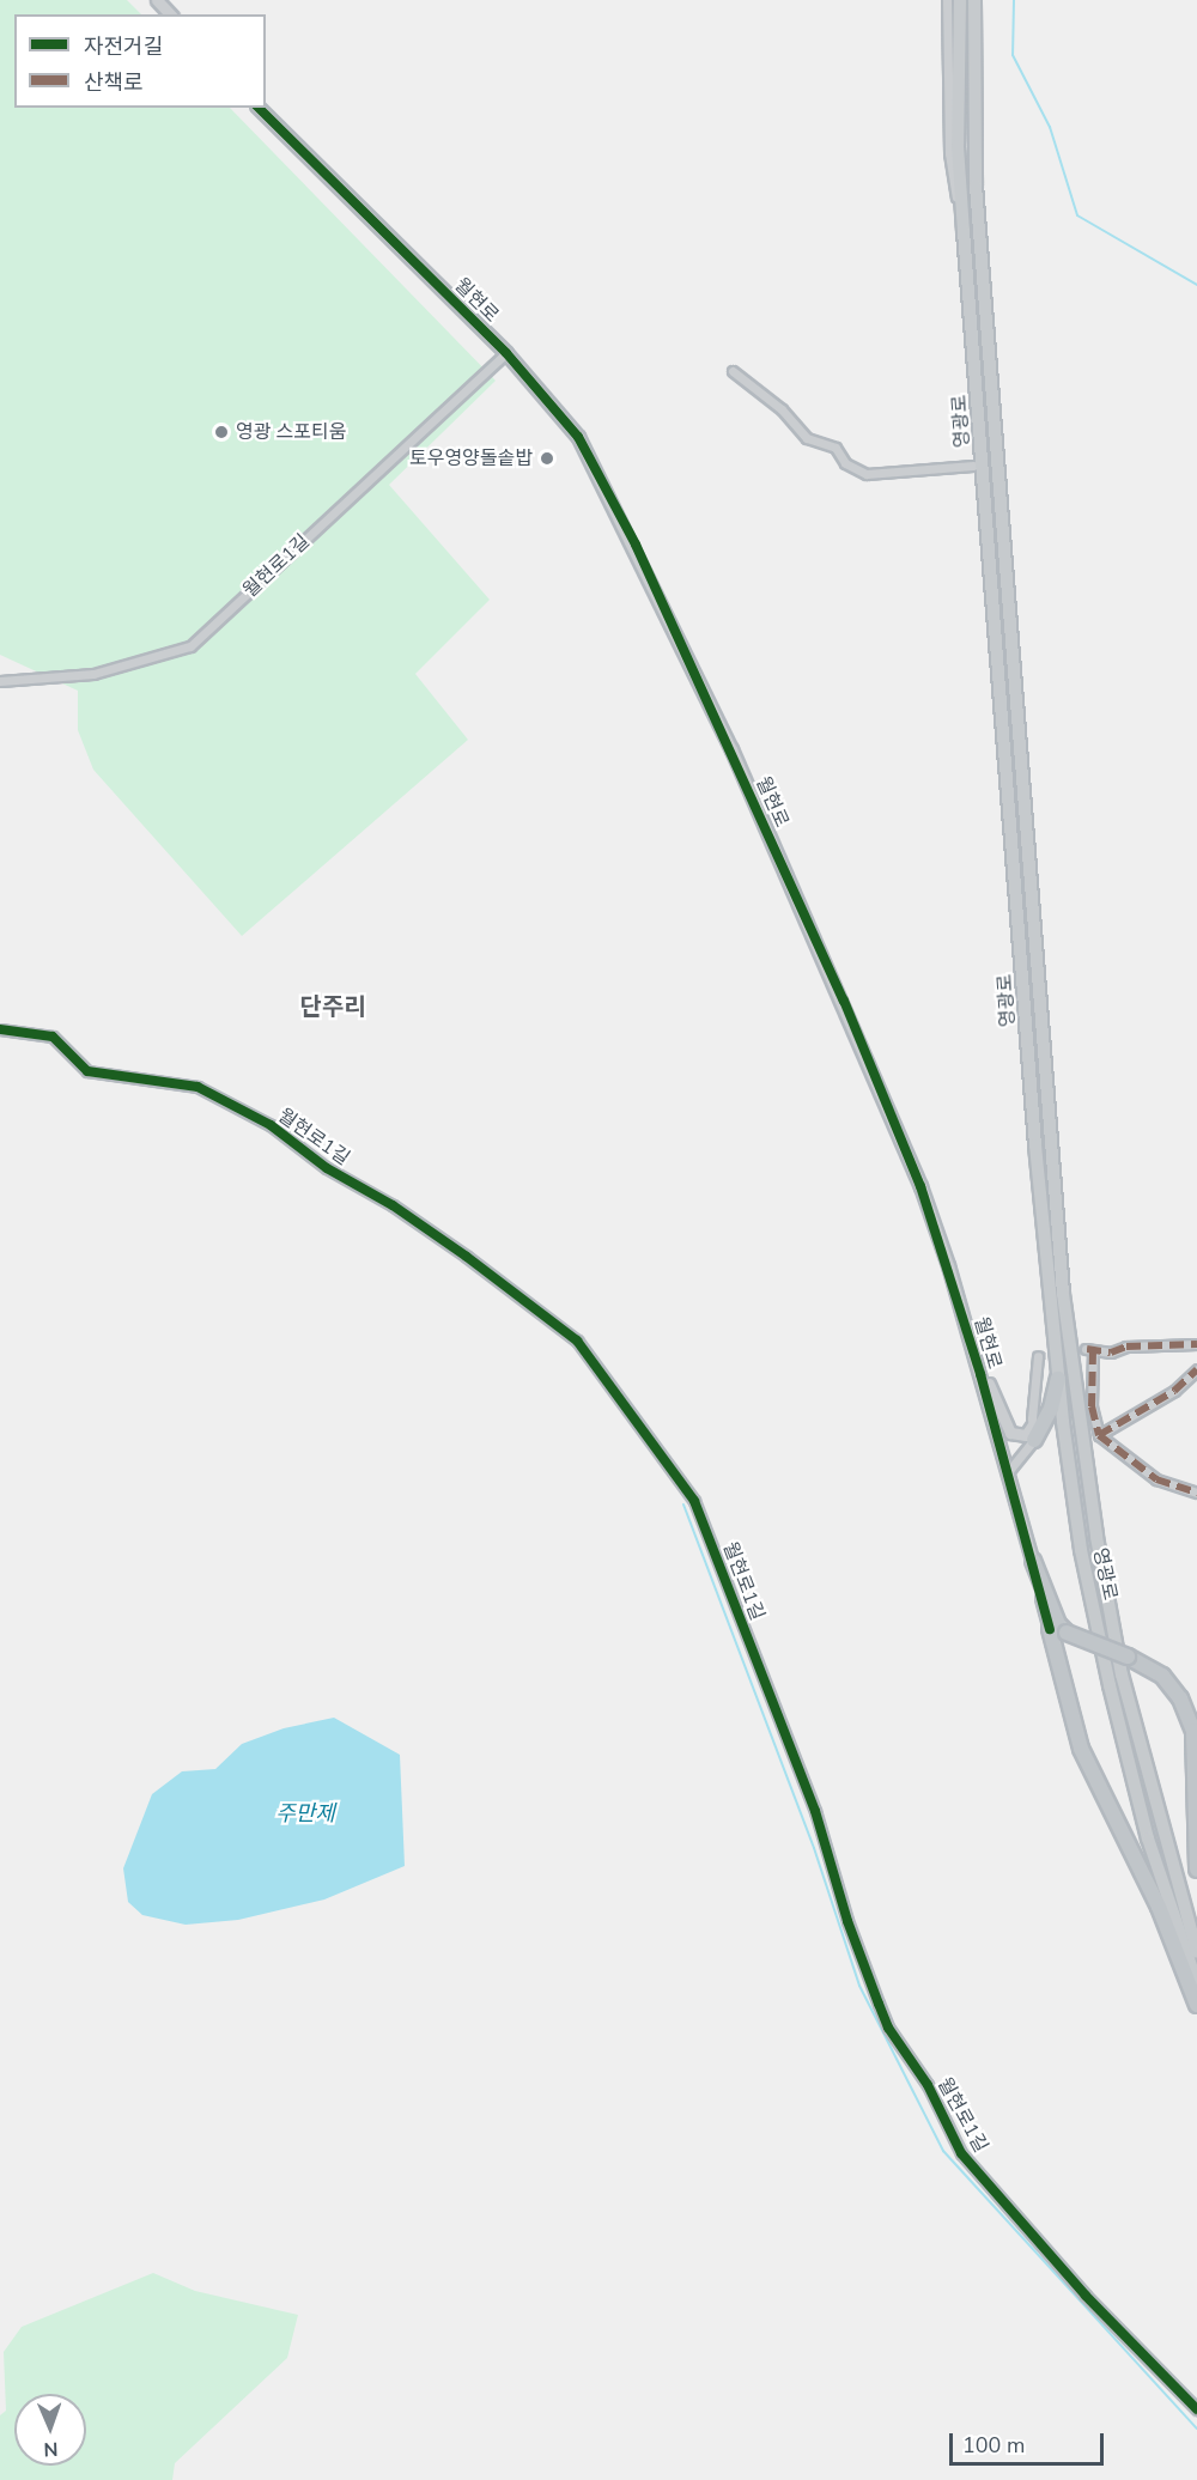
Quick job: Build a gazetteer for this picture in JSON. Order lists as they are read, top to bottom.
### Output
{
  "streets": {
    "main road": ["영광로"],
    "street": ["월현로", "월현로1길"]
  },
  "crossings": [
    ["월현로", "월현로1길"]
  ],
  "districts": ["단주리"],
  "water": ["주만제"],
  "places": ["영광 스포티움", "토우영양돌솥밥"],
  "legend": ["자전거길", "산책로"],
  "scale_bar": "100 m",
  "north": "bottom"
}
